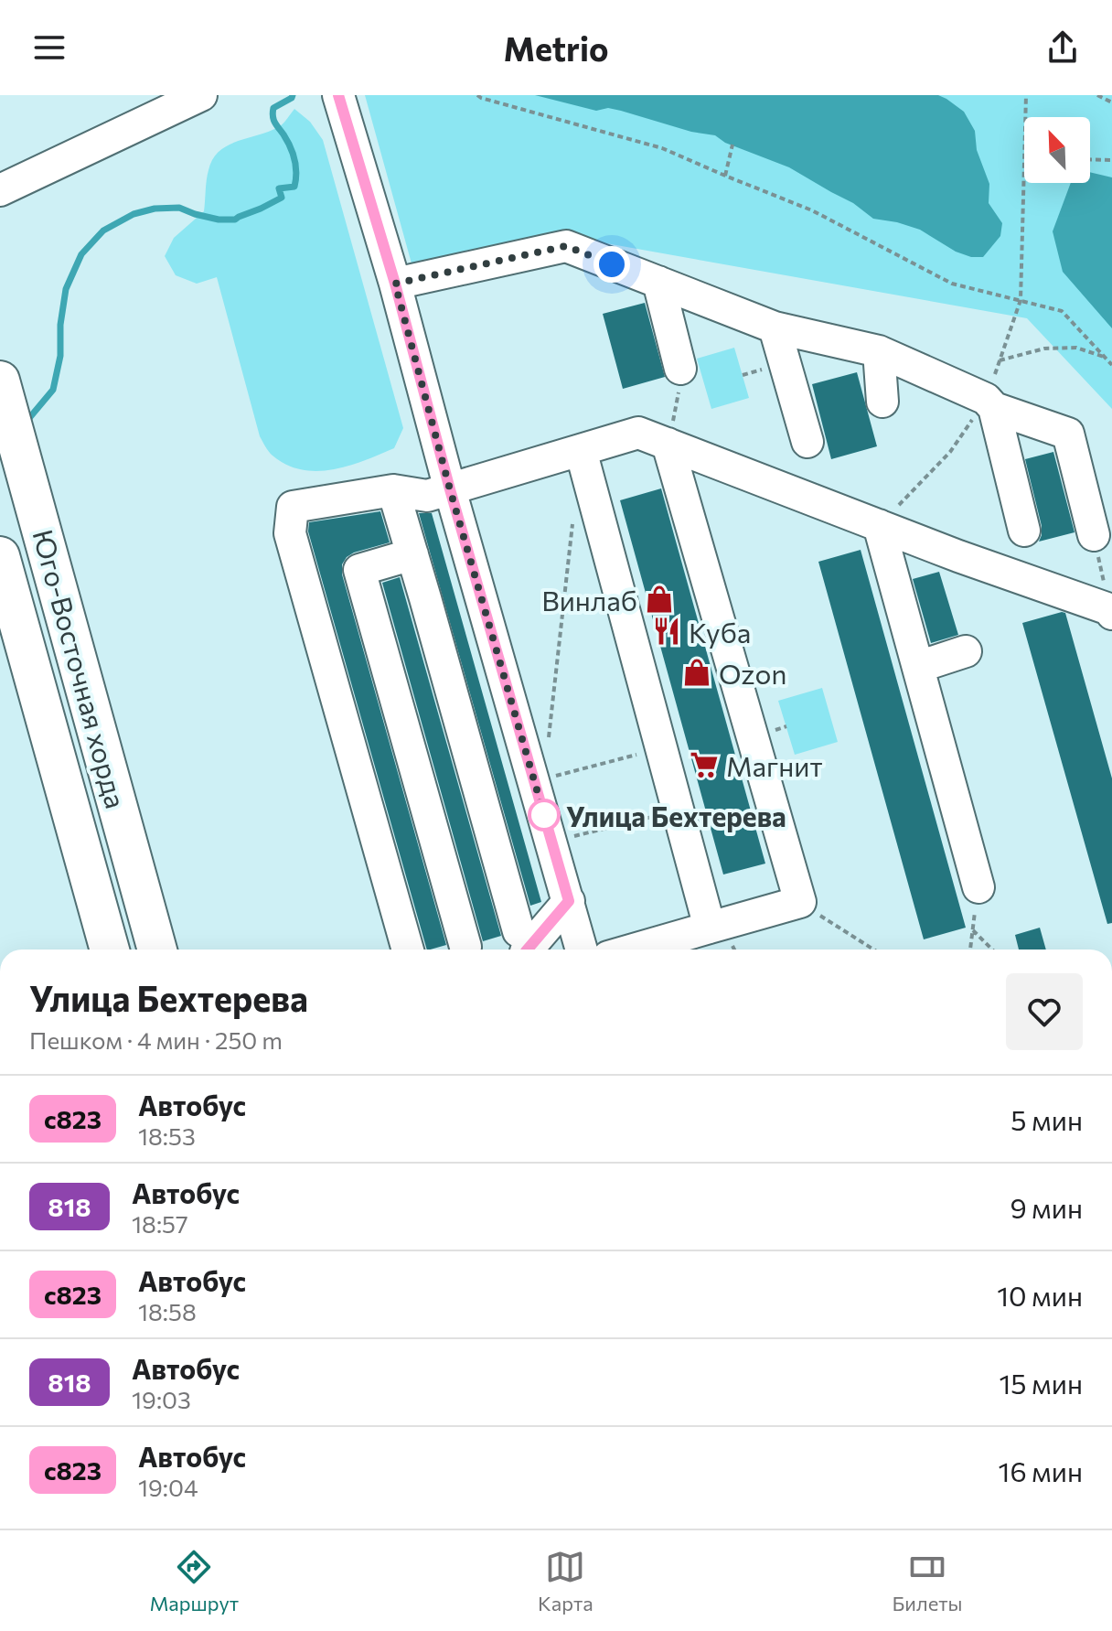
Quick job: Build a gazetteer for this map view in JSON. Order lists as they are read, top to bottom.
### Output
{
  "streets": {
    "main road": ["Юго-Восточная хорда"]
  },
  "places": {
    "shop": ["Винлаб", "Ozon"],
    "restaurant": ["Куба"],
    "supermarket": ["Магнит"],
    "other": ["Улица Бехтерева"]
  },
  "lines": ["bus line с823"],
  "north": "top left",
  "page": {
    "header": "Metrio",
    "heading": ["Улица Бехтерева", "Пешком · 4 мин · 250 m"],
    "list": [
      {
        "mark": "с823",
        "name": "Автобус",
        "note": "18:53",
        "value": "5 мин"
      },
      {
        "mark": "818",
        "name": "Автобус",
        "note": "18:57",
        "value": "9 мин"
      },
      {
        "mark": "с823",
        "name": "Автобус",
        "note": "18:58",
        "value": "10 мин"
      },
      {
        "mark": "818",
        "name": "Автобус",
        "note": "19:03",
        "value": "15 мин"
      },
      {
        "mark": "с823",
        "name": "Автобус",
        "note": "19:04",
        "value": "16 мин"
      }
    ],
    "tabs": ["Маршрут", "Карта", "Билеты"]
  }
}
